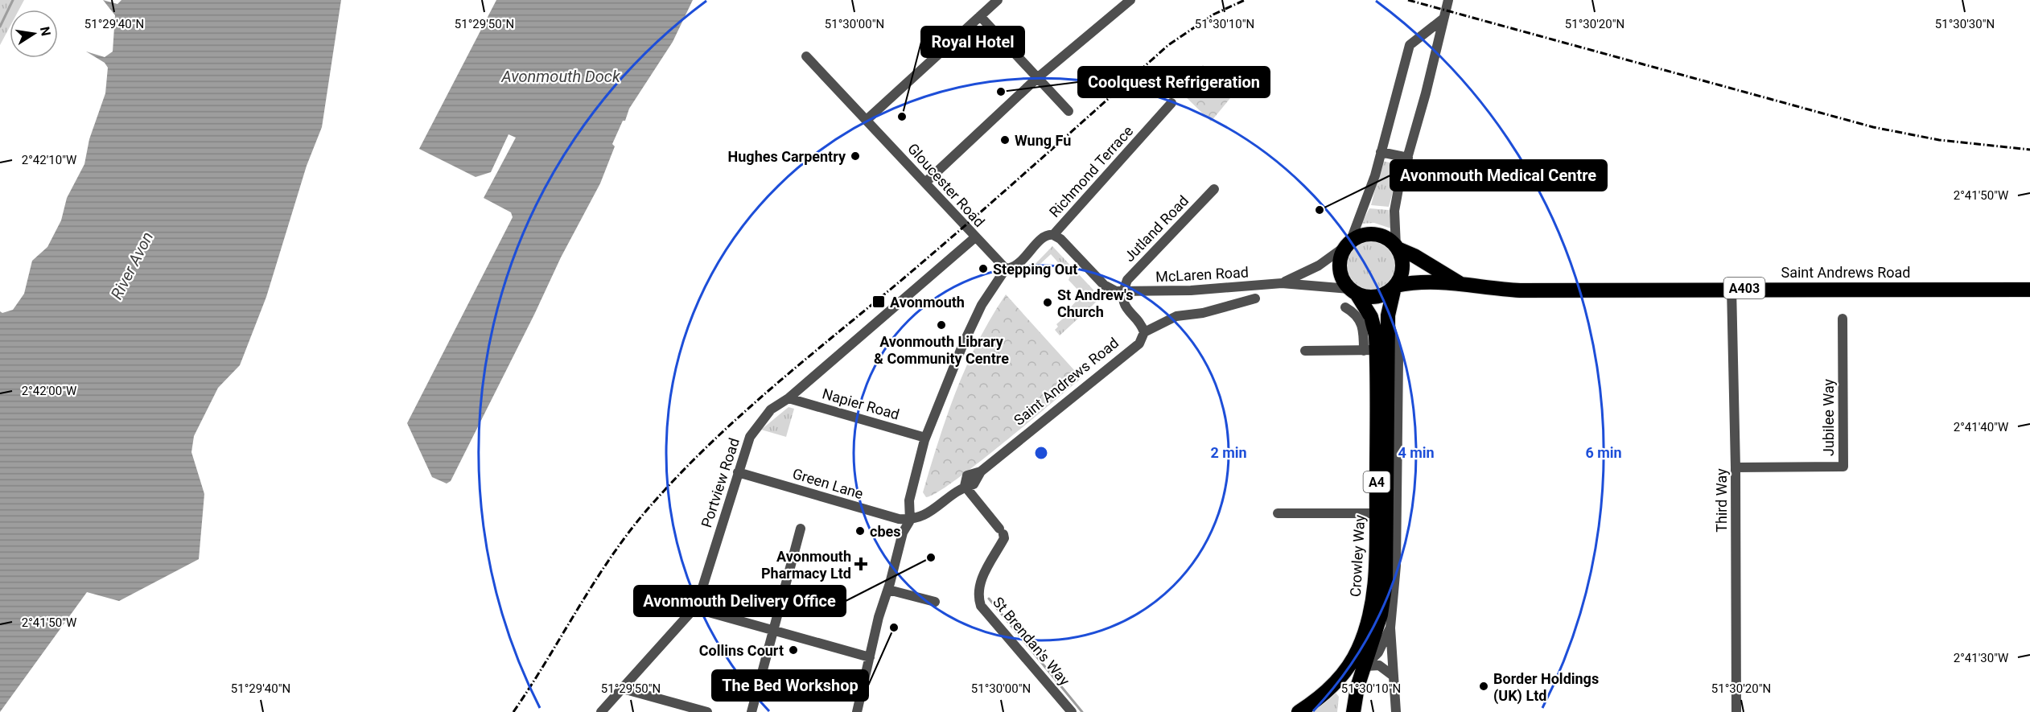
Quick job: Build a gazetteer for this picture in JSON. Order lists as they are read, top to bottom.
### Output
{
  "streets": {
    "highway": [
      "Saint Andrews Road",
      "A403",
      "A4",
      "Crowley Way"
    ],
    "street": [
      "Richmond Terrace",
      "Gloucester Road",
      "Jutland Road",
      "McLaren Road",
      "Napier Road",
      "Jubilee Way",
      "Portview Road",
      "Green Lane",
      "Third Way",
      "St Brendan's Way"
    ]
  },
  "crossings": [
    ["Richmond Terrace", "Gloucester Road"],
    ["Richmond Terrace", "McLaren Road"],
    ["Gloucester Road", "Portview Road"],
    ["Jutland Road", "McLaren Road"],
    ["Saint Andrews Road", "McLaren Road"],
    ["Saint Andrews Road", "Green Lane"],
    ["Saint Andrews Road", "Third Way"],
    ["Saint Andrews Road", "Crowley Way"],
    ["Saint Andrews Road", "St Brendan's Way"],
    ["McLaren Road", "Crowley Way"],
    ["Napier Road", "Portview Road"],
    ["Jubilee Way", "Third Way"],
    ["Portview Road", "Green Lane"]
  ],
  "water": ["Avonmouth Dock", "River Avon"],
  "places": {
    "other": [
      "Coolquest Refrigeration",
      "Royal Hotel",
      "Wung Fu",
      "Hughes Carpentry",
      "Avonmouth Medical Centre",
      "Stepping Out",
      "St Andrew's Church",
      "Avonmouth Library & Community Centre",
      "cbes",
      "Avonmouth Delivery Office",
      "The Bed Workshop",
      "Collins Court",
      "Border Holdings (UK) Ltd"
    ],
    "transit": ["Avonmouth"],
    "health": ["Avonmouth Pharmacy Ltd"]
  },
  "north": "right",
  "coordinates": [
    "51°29'40\"N",
    "51°29'50\"N",
    "51°30'00\"N",
    "51°30'10\"N",
    "51°30'20\"N",
    "51°30'30\"N",
    "2°42'10\"W",
    "2°41'50\"W",
    "2°42'00\"W",
    "2°41'40\"W",
    "2°41'30\"W"
  ],
  "rings": ["2 min", "4 min", "6 min"]
}
